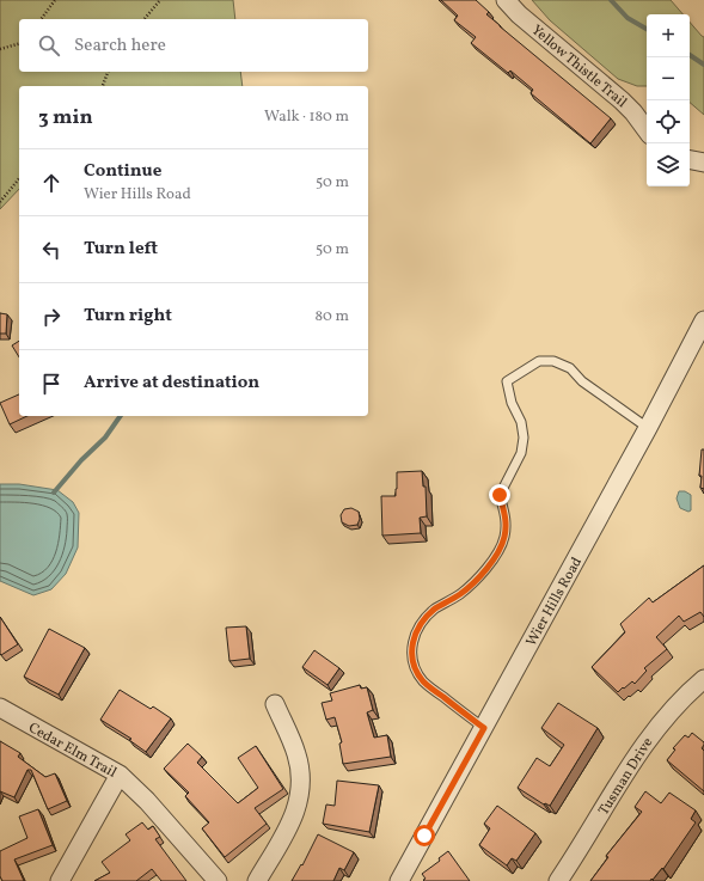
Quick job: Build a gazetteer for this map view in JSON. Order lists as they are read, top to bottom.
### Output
{
  "streets": {
    "street": [
      "Yellow Thistle Trail",
      "Wier Hills Road",
      "Cedar Elm Trail",
      "Tusman Drive"
    ]
  },
  "page": {
    "map_buttons": ["+", "−"],
    "search": "Search here",
    "heading": ["3 min", "Walk · 180 m"],
    "list": [
      ["Continue", "Wier Hills Road", "50 m"],
      ["Turn left", "50 m"],
      ["Turn right", "80 m"],
      "Arrive at destination"
    ]
  }
}
